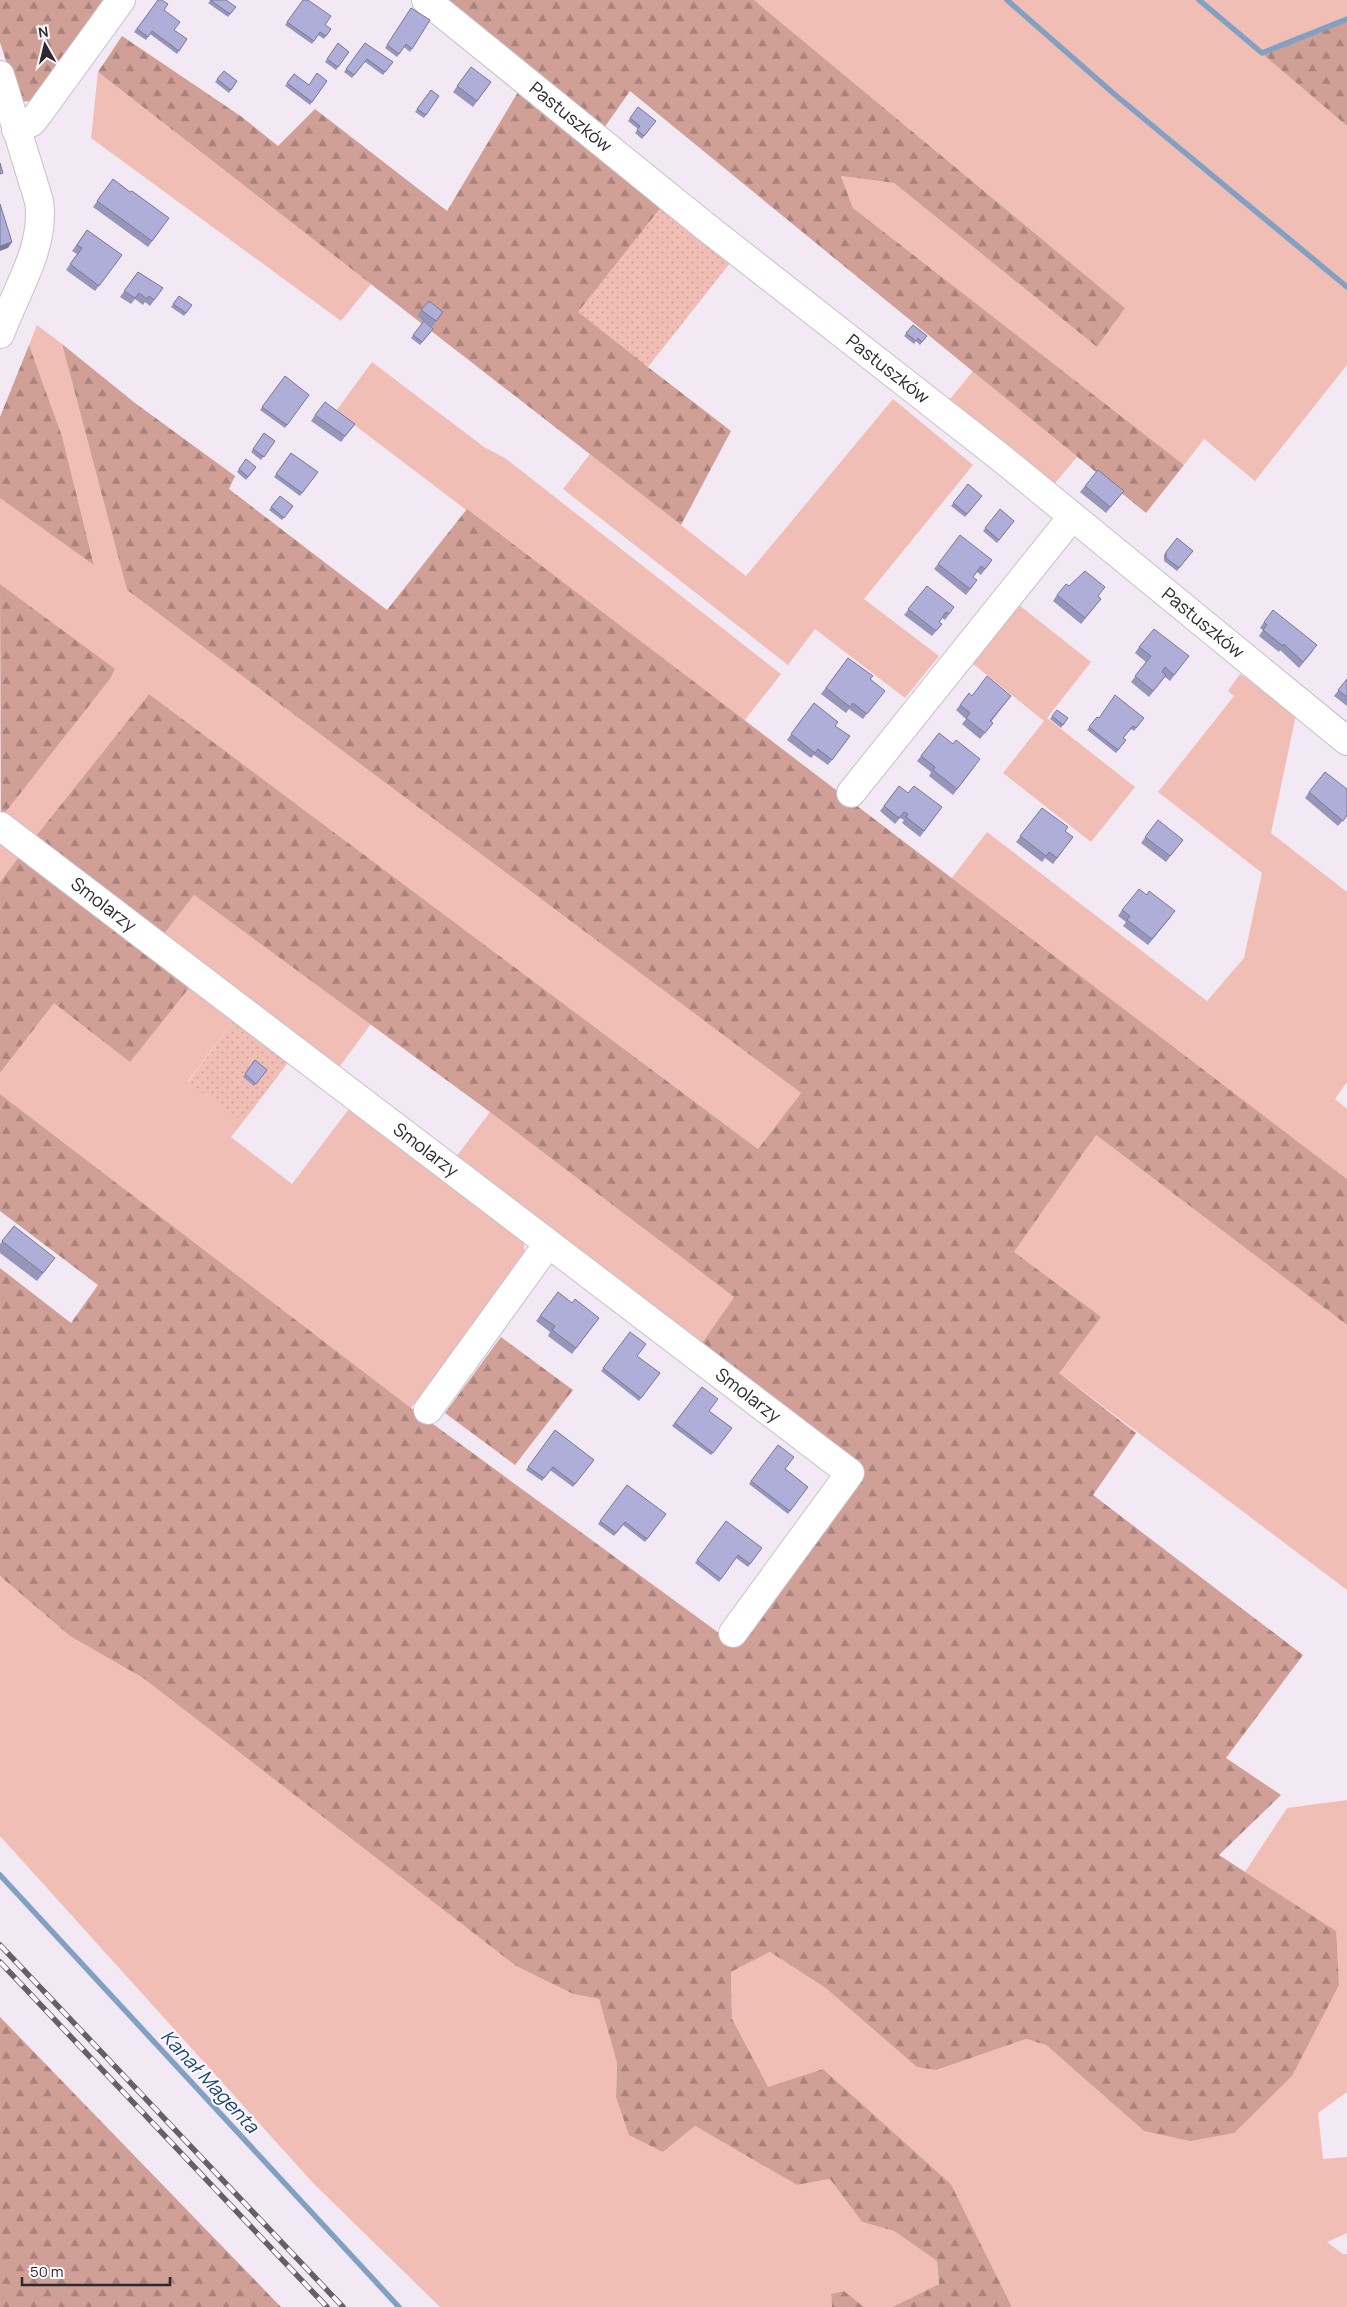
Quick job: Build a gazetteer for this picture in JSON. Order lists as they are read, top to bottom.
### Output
{
  "streets": {
    "street": ["Pastuszków", "Smolarzy"]
  },
  "water": ["Kanał Magenta"],
  "scale_bar": "50 m",
  "north": "top"
}
